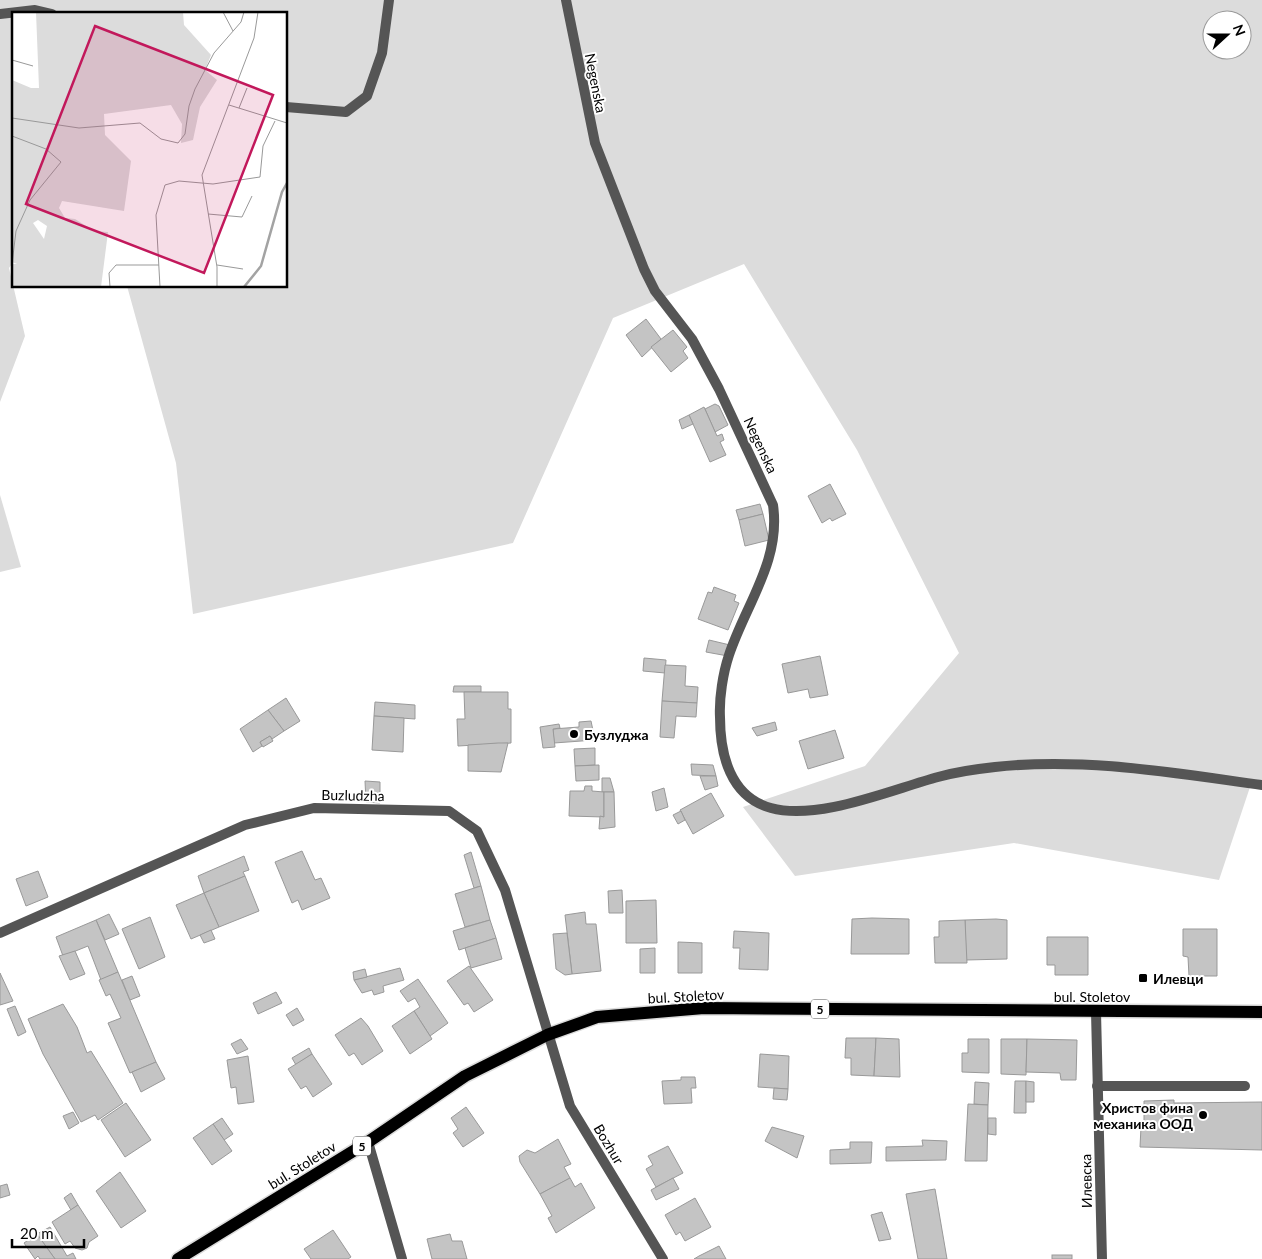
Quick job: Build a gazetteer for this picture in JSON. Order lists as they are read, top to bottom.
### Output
{
  "streets": {
    "main road": ["bul. Stoletov", "5"],
    "street": [
      "Negenska",
      "Buzludzha",
      "Bozhur",
      "Илевска"
    ]
  },
  "crossings": [
    ["Buzludzha", "bul. Stoletov"],
    ["Buzludzha", "Bozhur"],
    ["bul. Stoletov", "Bozhur"],
    ["bul. Stoletov", "Илевска"]
  ],
  "places": {
    "other": ["Бузлуджа", "Христов фина механика ООД"],
    "transit": ["Илевци"]
  },
  "scale_bar": "20 m",
  "north": "right"
}
